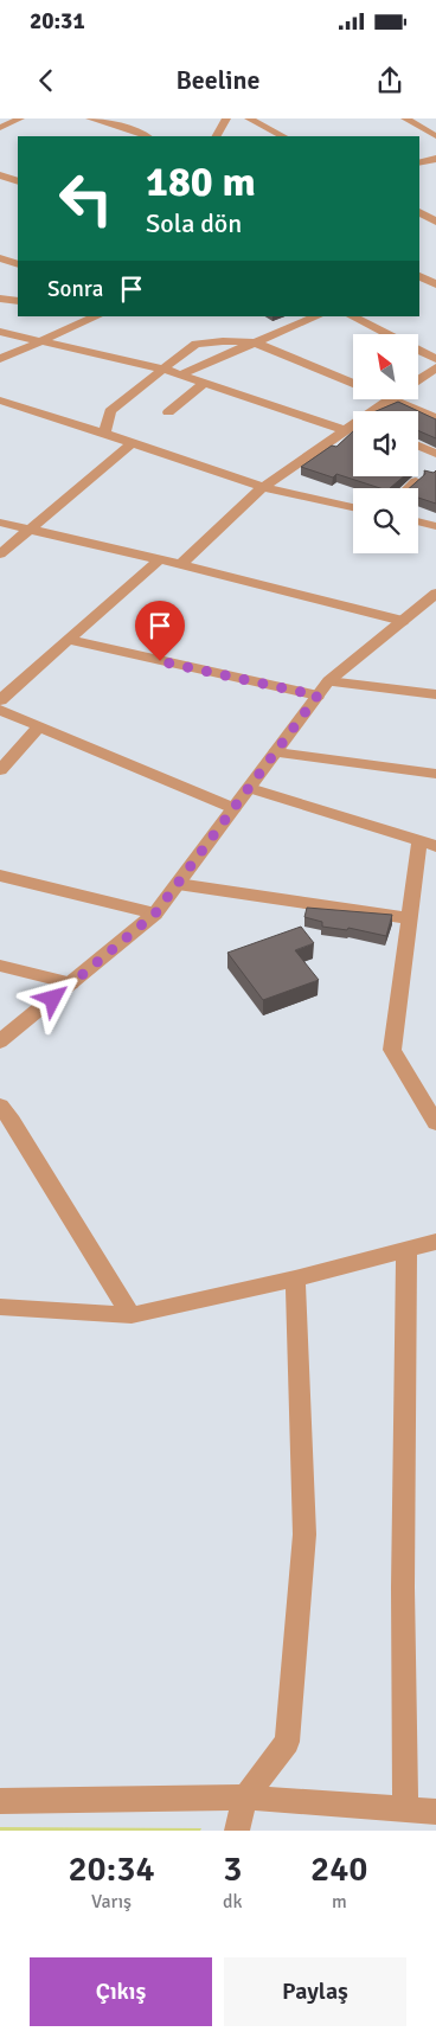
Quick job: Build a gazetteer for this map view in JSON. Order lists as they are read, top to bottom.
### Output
{
  "north": "top left",
  "page": {
    "status": "20:31",
    "header": "Beeline",
    "turn": ["180 m", "Sola dön"],
    "then": "Sonra",
    "eta": [
      "20:34",
      "Varış",
      "3",
      "dk",
      "240",
      "m"
    ],
    "buttons": ["Çıkış", "Paylaş"]
  }
}
